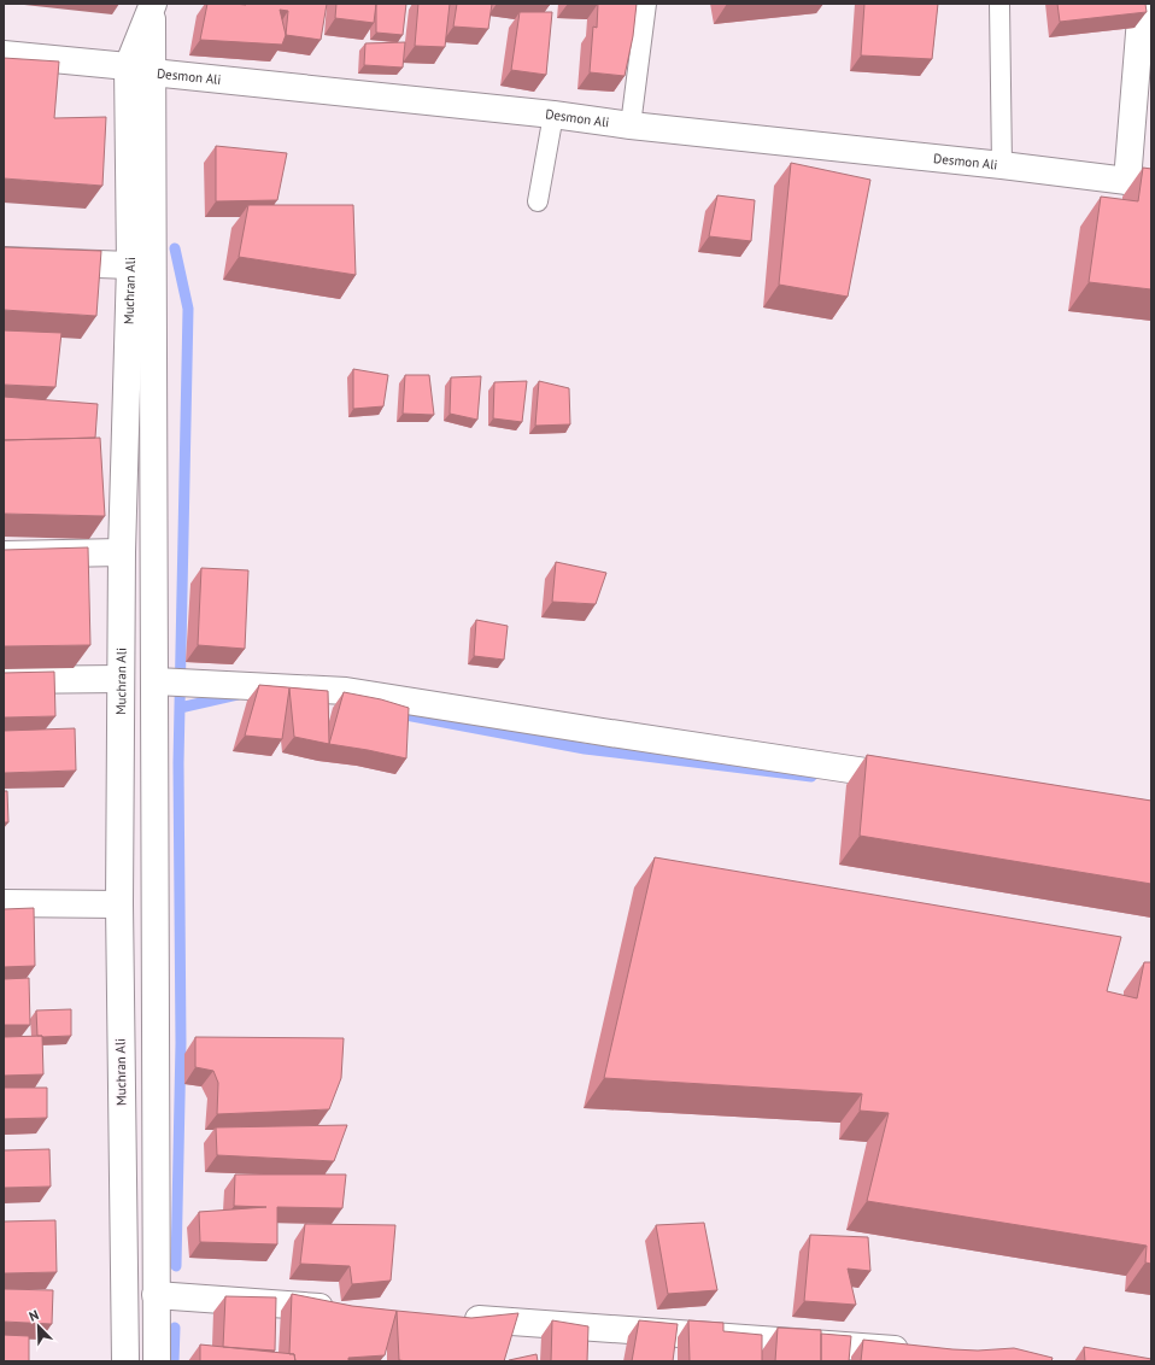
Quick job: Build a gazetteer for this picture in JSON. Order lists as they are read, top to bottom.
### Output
{
  "streets": {
    "street": ["Desmon Ali", "Muchran Ali"]
  },
  "crossings": [
    ["Desmon Ali", "Muchran Ali"]
  ],
  "north": "top left"
}
